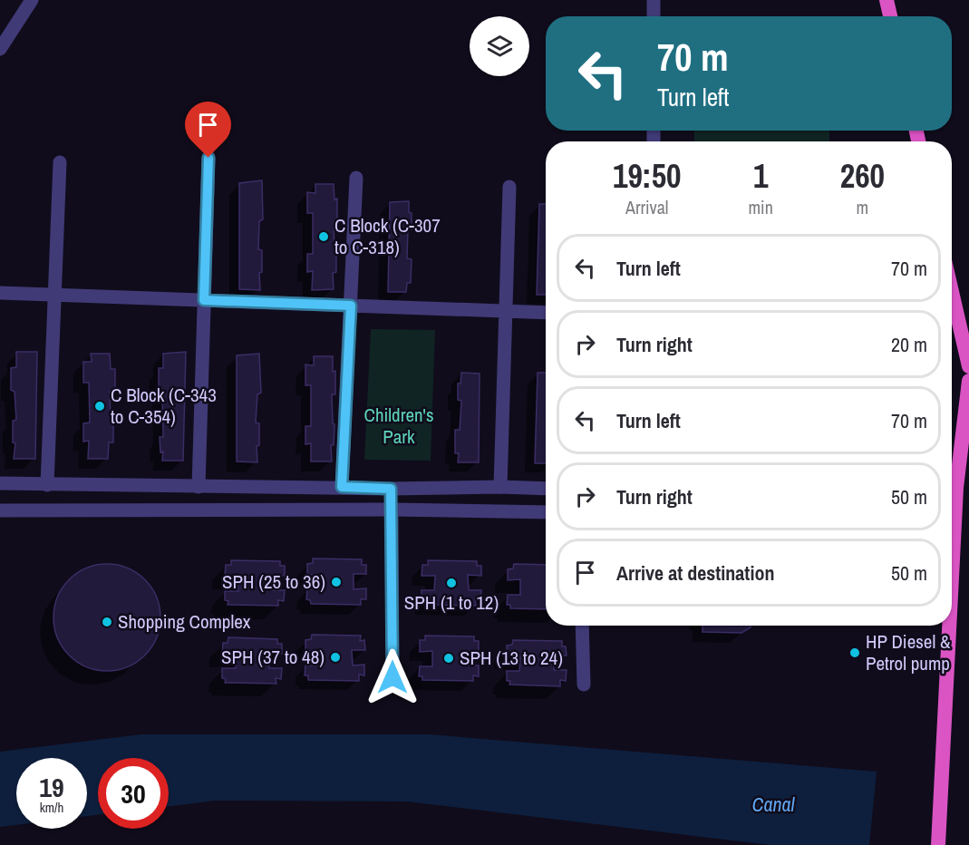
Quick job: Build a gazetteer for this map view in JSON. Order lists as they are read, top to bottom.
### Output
{
  "water": ["Canal"],
  "parks": ["Children's Park"],
  "places": [
    "C Block (C-307 to C-318)",
    "C Block (C-343 to C-354)",
    "SPH (25 to 36)",
    "SPH (1 to 12)",
    "Shopping Complex",
    "HP Diesel & Petrol pump",
    "SPH (37 to 48)",
    "SPH (13 to 24)"
  ],
  "page": {
    "turn": ["70 m", "Turn left"],
    "eta": [
      "19:50",
      "Arrival",
      "1",
      "min",
      "260",
      "m"
    ],
    "list": [
      {
        "name": "Turn left",
        "value": "70 m"
      },
      {
        "name": "Turn right",
        "value": "20 m"
      },
      {
        "name": "Turn left",
        "value": "70 m"
      },
      {
        "name": "Turn right",
        "value": "50 m"
      },
      {
        "name": "Arrive at destination",
        "value": "50 m"
      }
    ],
    "speed": "19 km/h",
    "limit": "30"
  }
}
